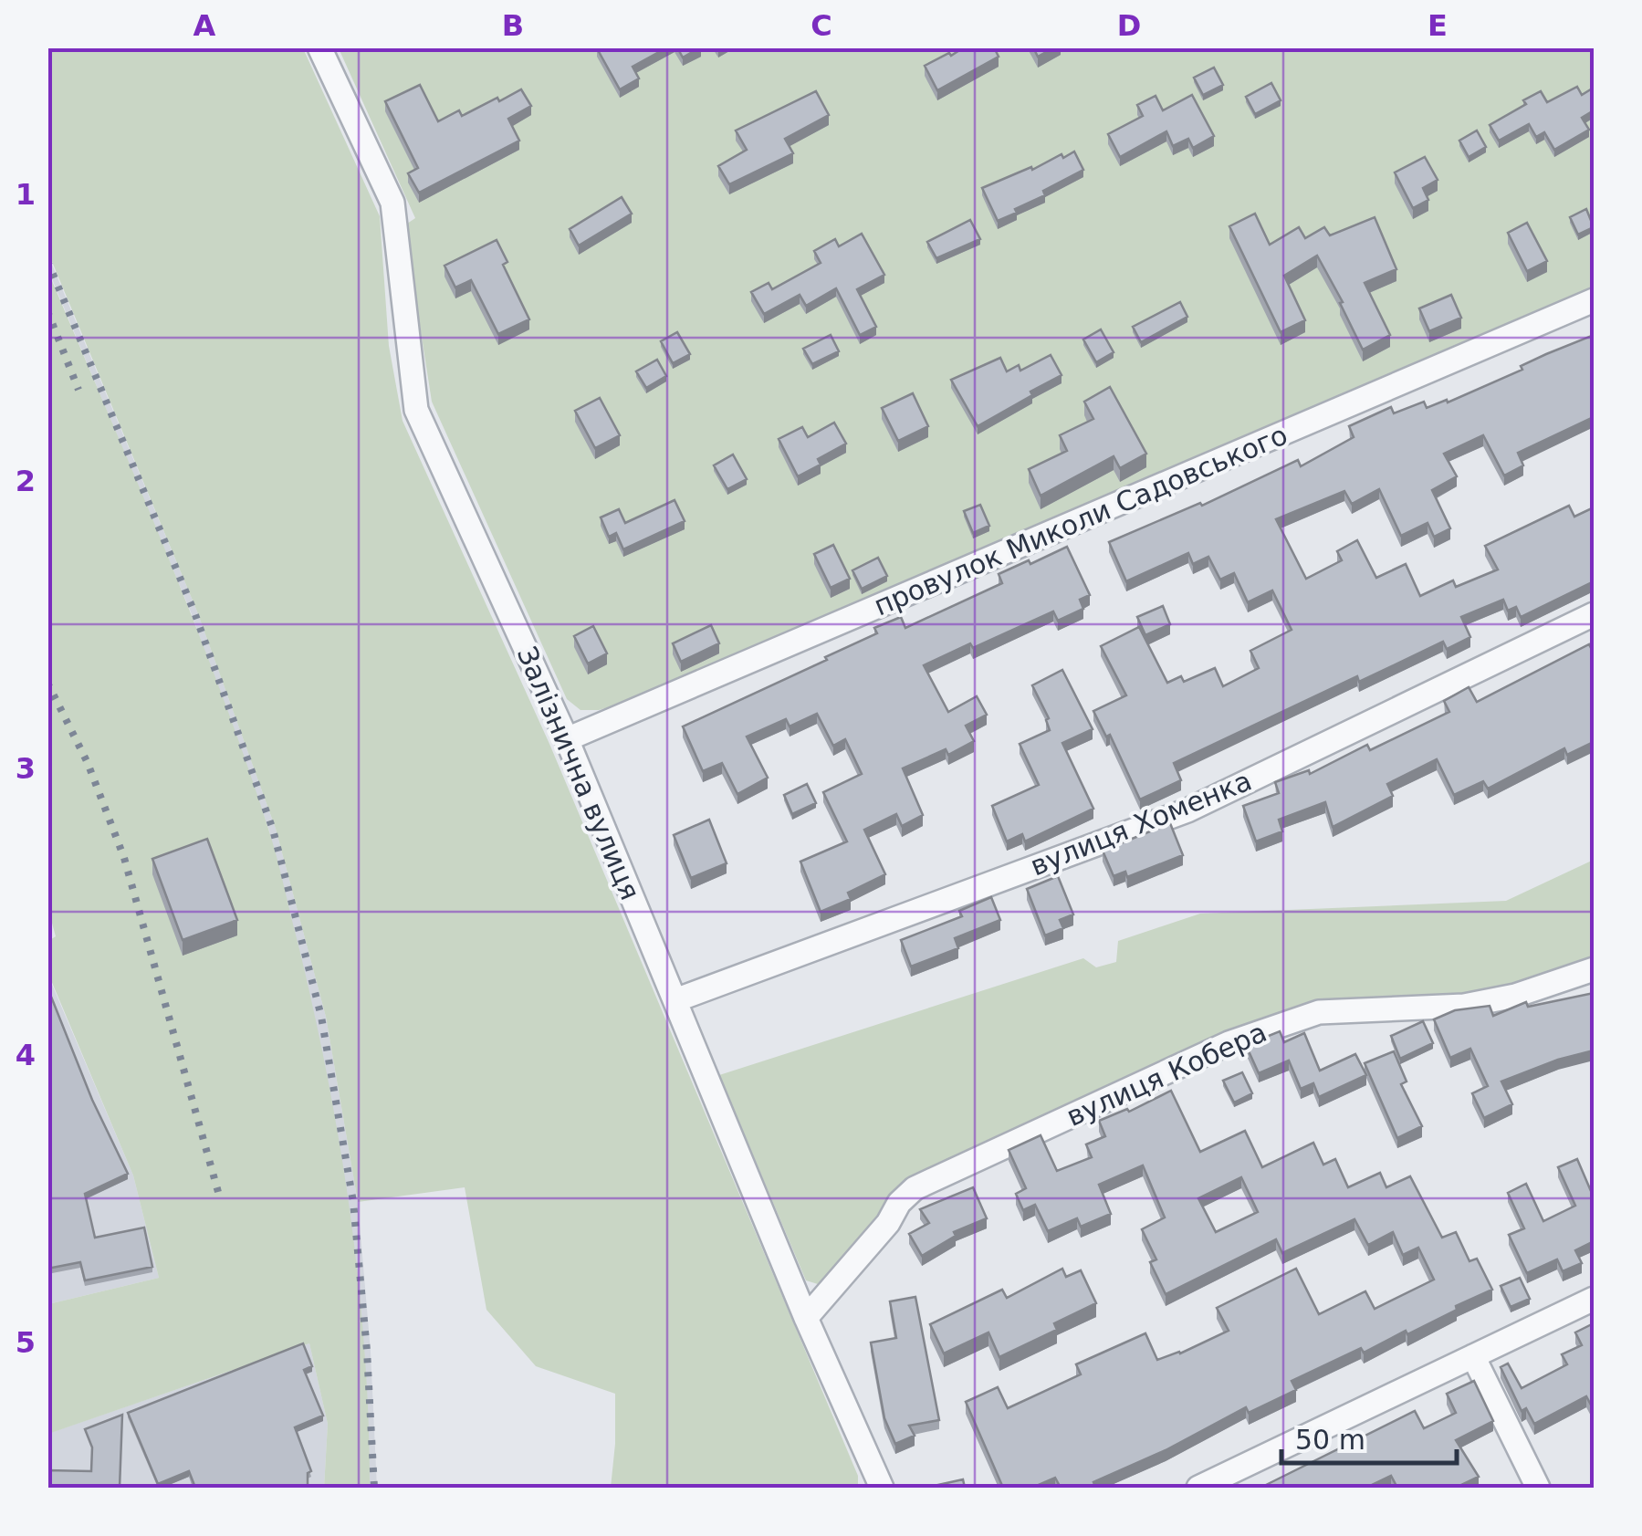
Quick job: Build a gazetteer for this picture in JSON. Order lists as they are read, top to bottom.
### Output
{
  "streets": {
    "street": [
      "провулок Миколи Садовського",
      "Залізнична вулиця",
      "вулиця Хоменка",
      "вулиця Кобера"
    ]
  },
  "crossings": [
    ["провулок Миколи Садовського", "Залізнична вулиця"],
    ["Залізнична вулиця", "вулиця Хоменка"],
    ["Залізнична вулиця", "вулиця Кобера"]
  ],
  "scale_bar": "50 m",
  "grid": {
    "columns": [
      "A",
      "B",
      "C",
      "D",
      "E"
    ],
    "rows": [
      "1",
      "2",
      "3",
      "4",
      "5"
    ]
  }
}
